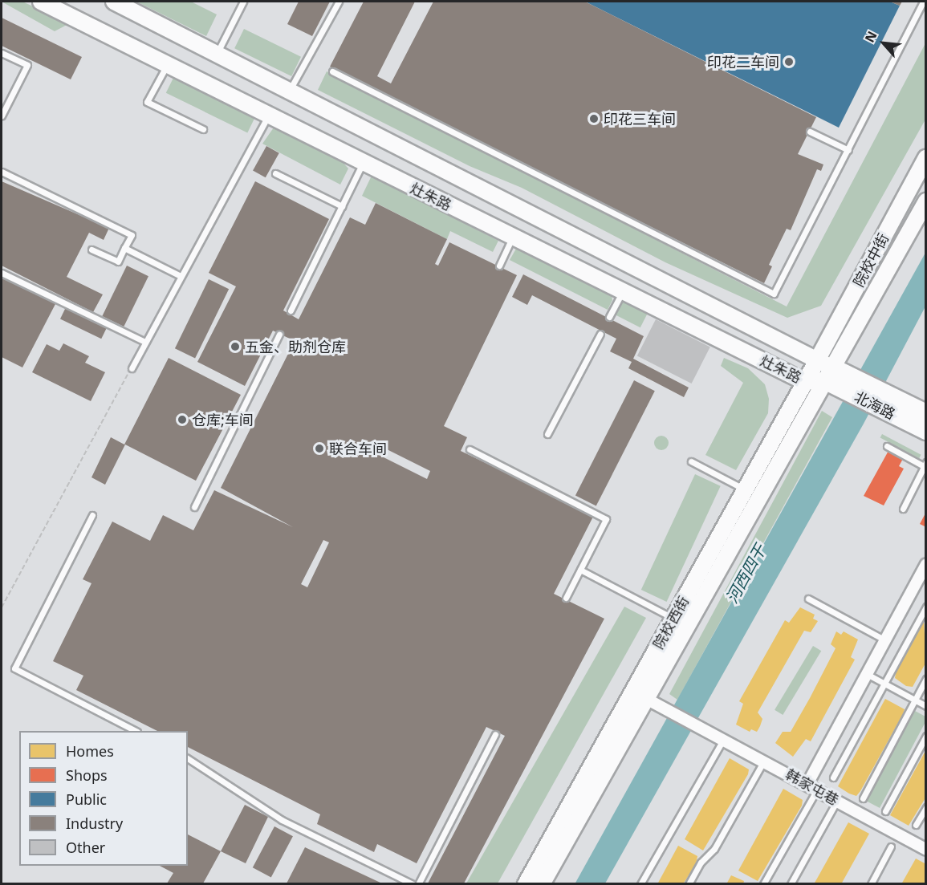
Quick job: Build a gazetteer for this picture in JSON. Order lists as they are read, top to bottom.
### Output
{
  "streets": {
    "main road": [
      "灶朱路",
      "院校中街",
      "北海路",
      "院校西街"
    ],
    "street": ["韩家屯巷"]
  },
  "crossings": [
    ["灶朱路", "院校中街"],
    ["灶朱路", "北海路"],
    ["灶朱路", "院校西街"],
    ["院校中街", "北海路"],
    ["院校中街", "院校西街"],
    ["北海路", "院校西街"],
    ["院校西街", "韩家屯巷"]
  ],
  "water": ["河西四干"],
  "places": [
    "印花二车间",
    "印花三车间",
    "五金、助剂仓库",
    "仓库;车间",
    "联合车间"
  ],
  "legend": [
    "Homes",
    "Shops",
    "Public",
    "Industry",
    "Other"
  ],
  "north": "top left"
}
